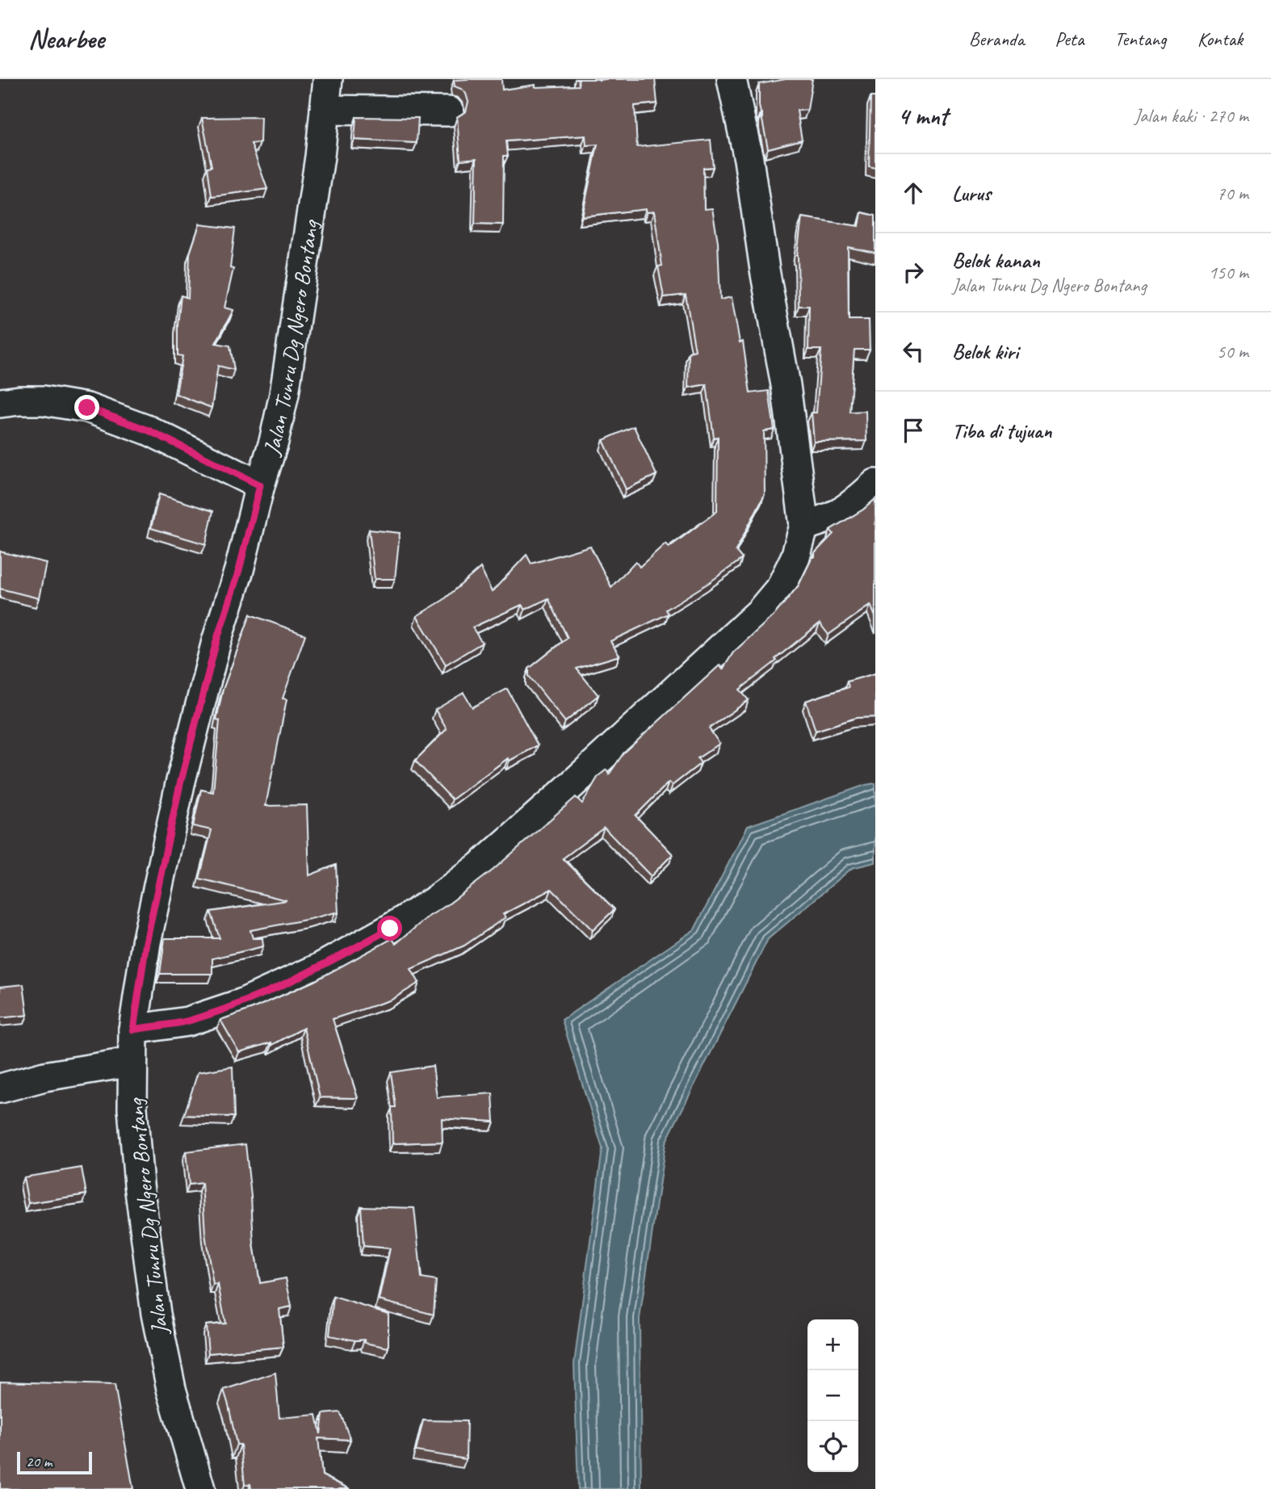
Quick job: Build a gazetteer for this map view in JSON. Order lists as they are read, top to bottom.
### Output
{
  "streets": {
    "street": ["Jalan Tunru Dg Ngero Bontang"]
  },
  "scale_bar": "20 m",
  "page": {
    "header": "Nearbee",
    "nav": [
      "Beranda",
      "Peta",
      "Tentang",
      "Kontak"
    ],
    "heading": ["4 mnt", "Jalan kaki · 270 m"],
    "list": [
      ["Lurus", "70 m"],
      ["Belok kanan", "Jalan Tunru Dg Ngero Bontang", "150 m"],
      ["Belok kiri", "50 m"],
      "Tiba di tujuan"
    ],
    "map_buttons": ["+", "−"],
    "scale": "20 m"
  }
}
